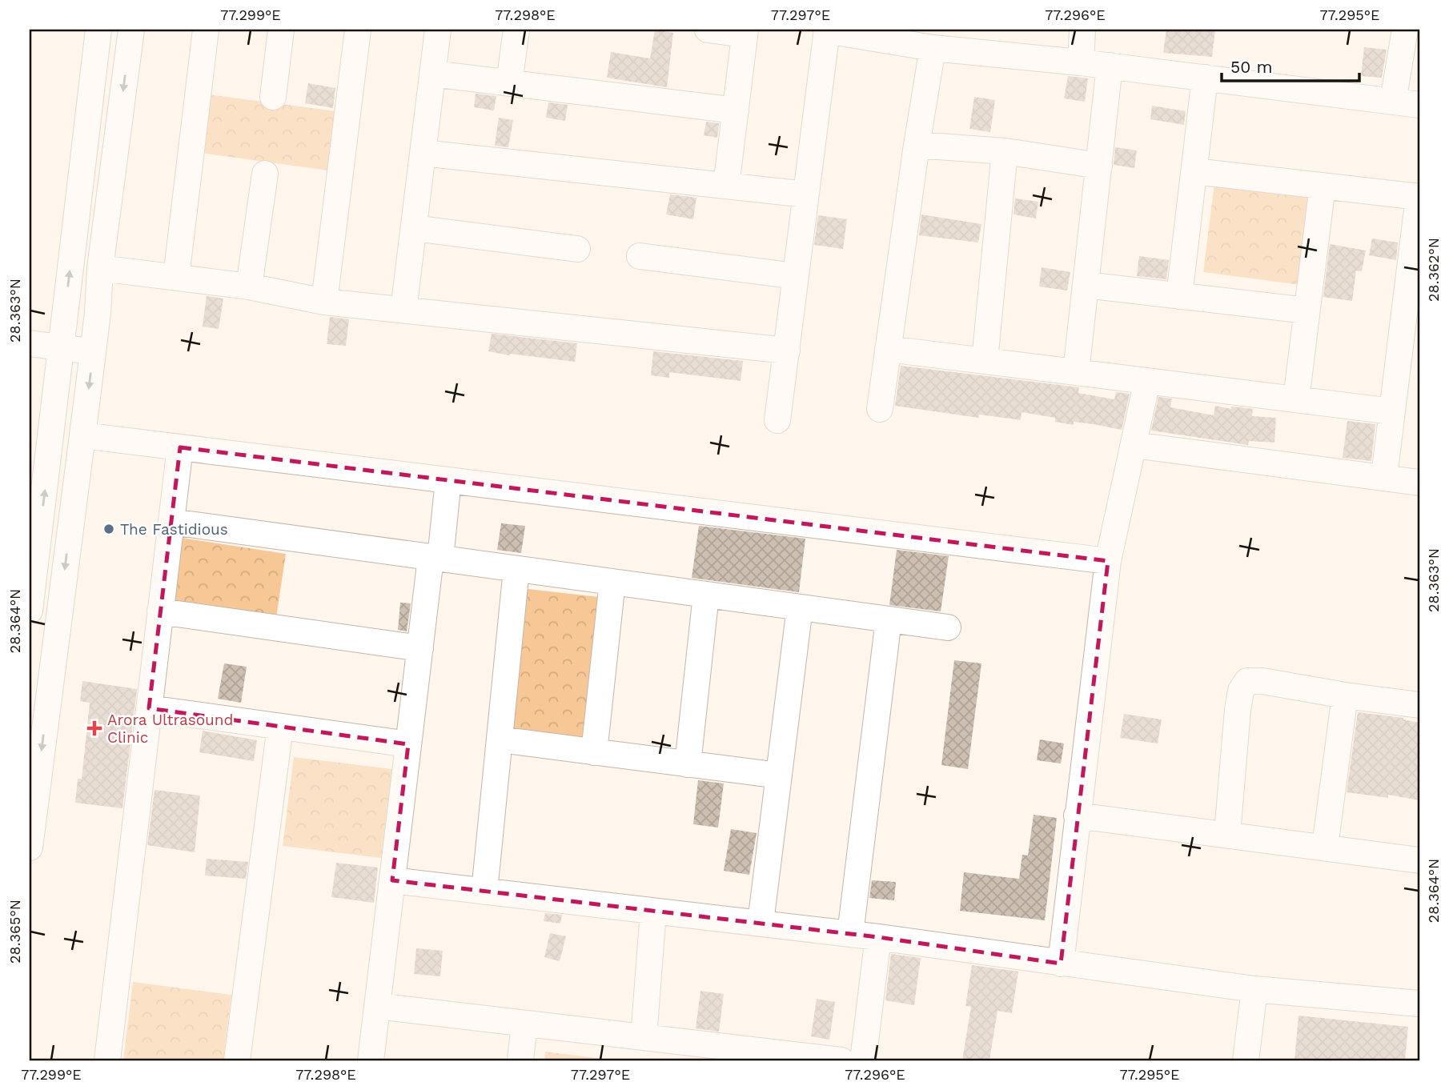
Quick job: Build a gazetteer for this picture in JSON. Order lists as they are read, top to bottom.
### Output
{
  "places": {
    "other": ["The Fastidious"],
    "health": ["Arora Ultrasound Clinic"]
  },
  "scale_bar": "50 m",
  "coordinates": [
    "77.299°E",
    "77.298°E",
    "77.297°E",
    "77.296°E",
    "77.295°E",
    "28.362°N",
    "28.363°N",
    "28.364°N",
    "28.365°N"
  ]
}
